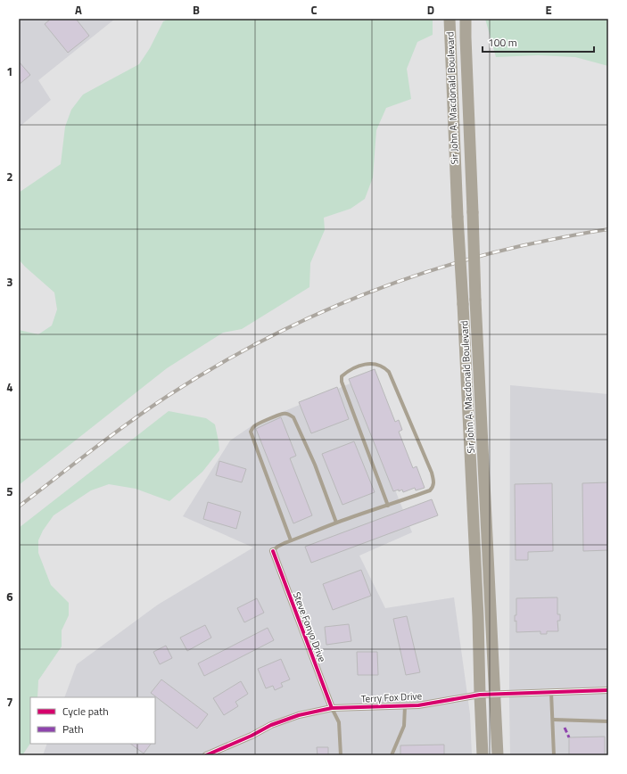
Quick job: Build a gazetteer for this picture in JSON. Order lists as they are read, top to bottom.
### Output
{
  "streets": {
    "main road": ["Sir John A. Macdonald Boulevard"],
    "street": ["Steve Fonyo Drive", "Terry Fox Drive"]
  },
  "crossings": [
    ["Sir John A. Macdonald Boulevard", "Terry Fox Drive"],
    ["Steve Fonyo Drive", "Terry Fox Drive"]
  ],
  "legend": ["Cycle path", "Path"],
  "scale_bar": "100 m",
  "grid": {
    "columns": [
      "A",
      "B",
      "C",
      "D",
      "E"
    ],
    "rows": [
      "1",
      "2",
      "3",
      "4",
      "5",
      "6",
      "7"
    ]
  }
}
